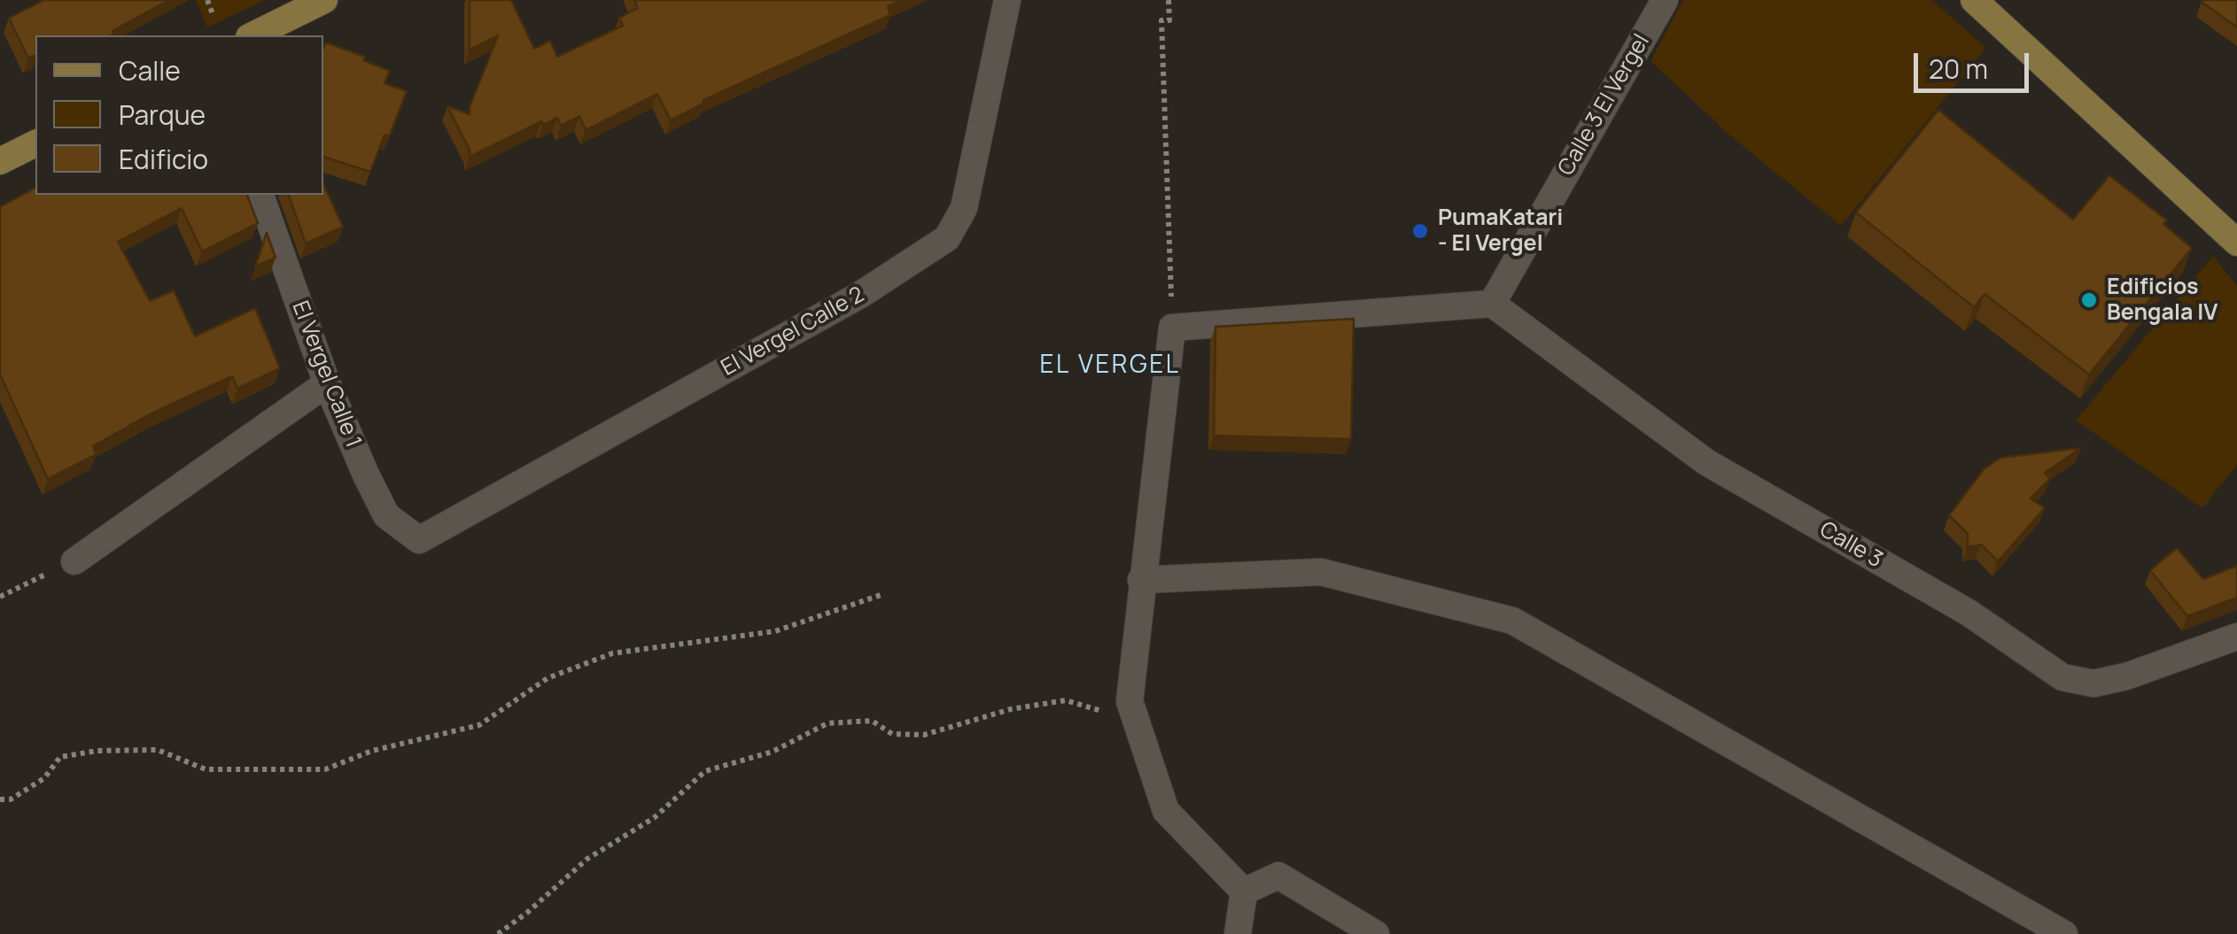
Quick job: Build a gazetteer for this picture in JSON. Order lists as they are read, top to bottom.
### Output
{
  "streets": {
    "street": [
      "Calle 3 El Vergel",
      "El Vergel Calle 2",
      "El Vergel Calle 1",
      "Calle 3"
    ]
  },
  "crossings": [
    ["Calle 3 El Vergel", "Calle 3"],
    ["El Vergel Calle 2", "El Vergel Calle 1"]
  ],
  "districts": ["EL VERGEL"],
  "places": ["PumaKatari - El Vergel", "Edificios Bengala IV"],
  "legend": ["Calle", "Parque", "Edificio"],
  "scale_bar": "20 m"
}
